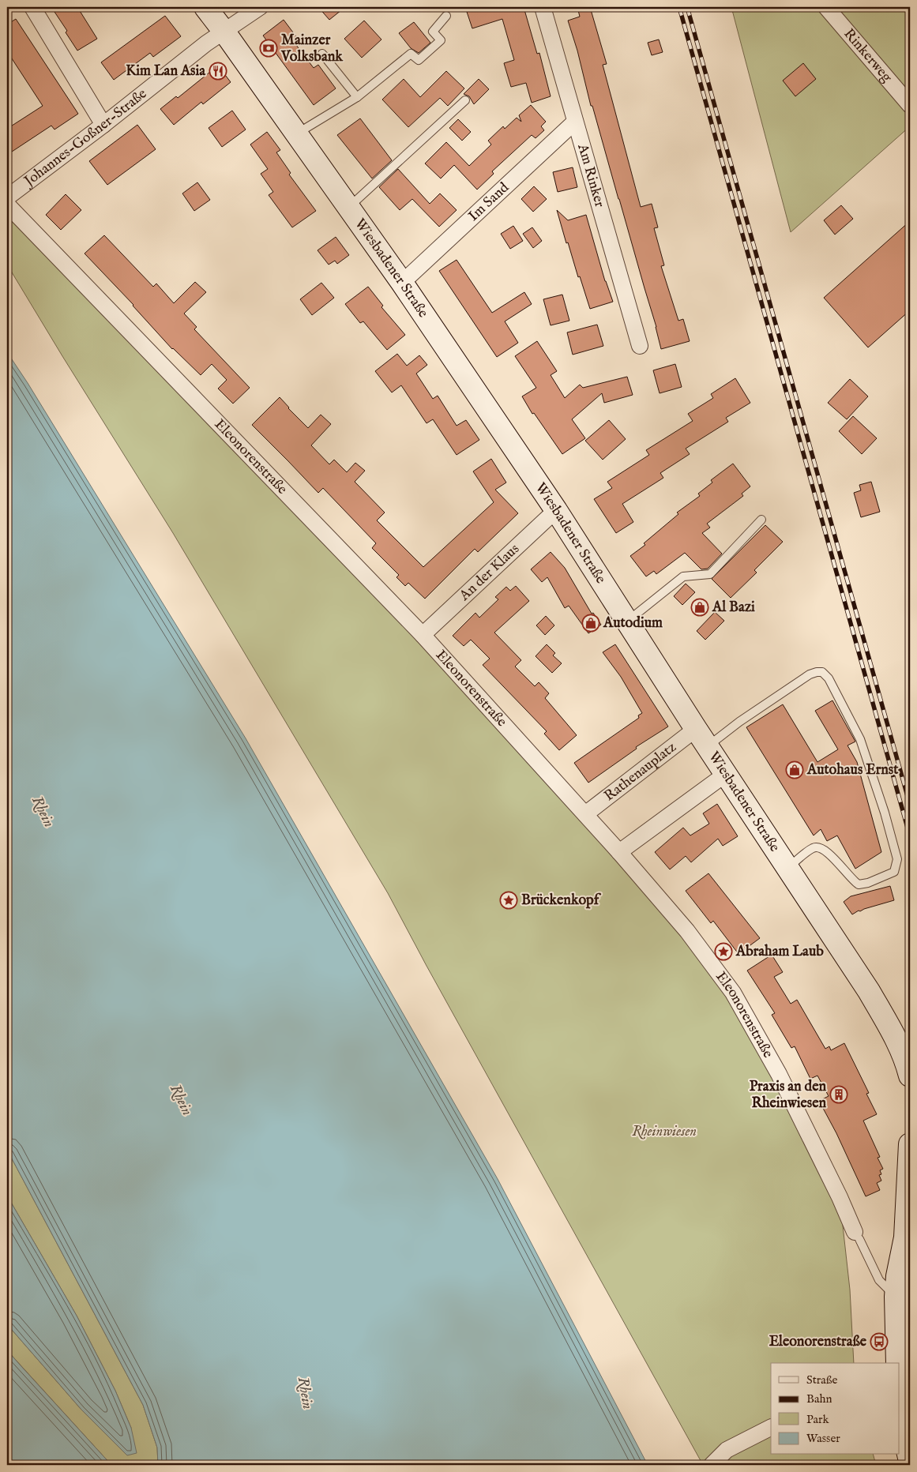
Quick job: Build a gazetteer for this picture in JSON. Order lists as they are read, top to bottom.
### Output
{
  "streets": {
    "main road": ["Wiesbadener Straße"],
    "street": [
      "Rinkerweg",
      "Johannes-Goßner-Straße",
      "Am Rinker",
      "Im Sand",
      "Eleonorenstraße",
      "An der Klaus",
      "Rathenauplatz"
    ]
  },
  "crossings": [
    ["Johannes-Goßner-Straße", "Wiesbadener Straße"],
    ["Am Rinker", "Im Sand"],
    ["Im Sand", "Wiesbadener Straße"],
    ["Wiesbadener Straße", "An der Klaus"],
    ["Wiesbadener Straße", "Rathenauplatz"],
    ["Eleonorenstraße", "An der Klaus"],
    ["Eleonorenstraße", "Rathenauplatz"]
  ],
  "water": ["Rhein"],
  "parks": ["Rheinwiesen"],
  "places": {
    "bank": ["Mainzer Volksbank"],
    "restaurant": ["Kim Lan Asia"],
    "shop": ["Al Bazi", "Autodium", "Autohaus Ernst"],
    "place": ["Brückenkopf", "Abraham Laub"],
    "building": ["Praxis an den Rheinwiesen"],
    "bus stop": ["Eleonorenstraße"]
  },
  "legend": [
    "Straße",
    "Bahn",
    "Park",
    "Wasser"
  ]
}
